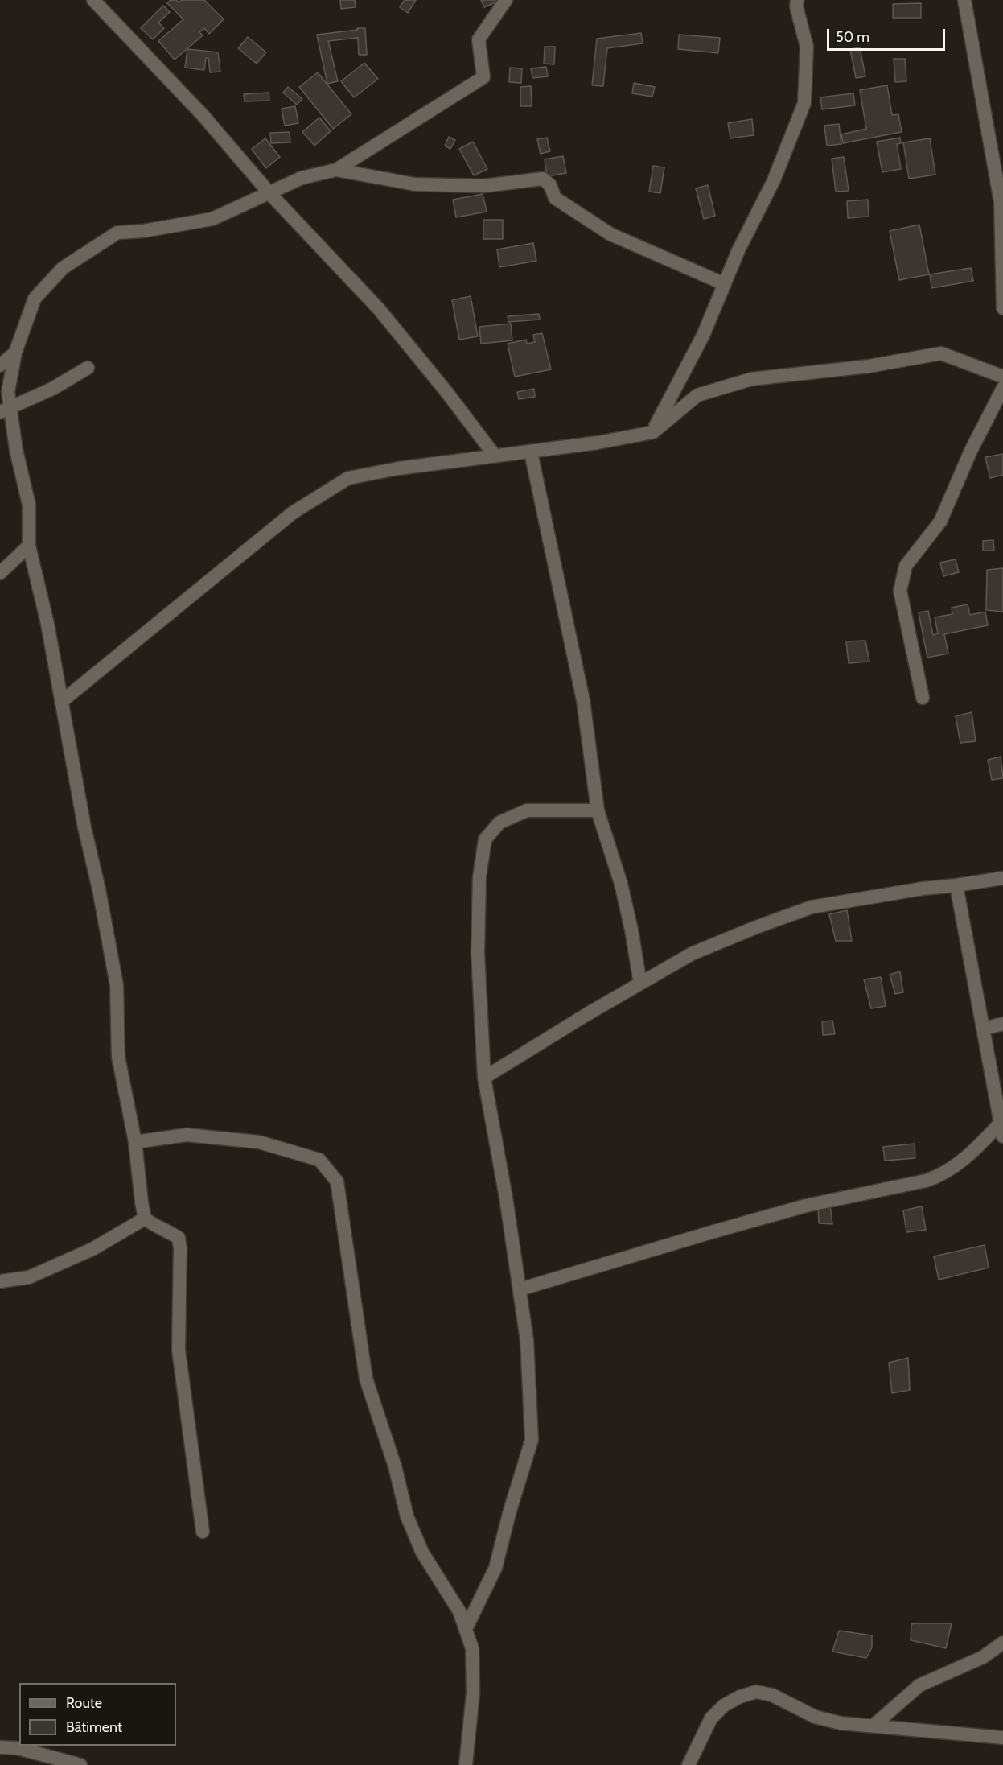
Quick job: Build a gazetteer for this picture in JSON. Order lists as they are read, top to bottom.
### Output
{
  "legend": ["Route", "Bâtiment"],
  "scale_bar": "50 m"
}
